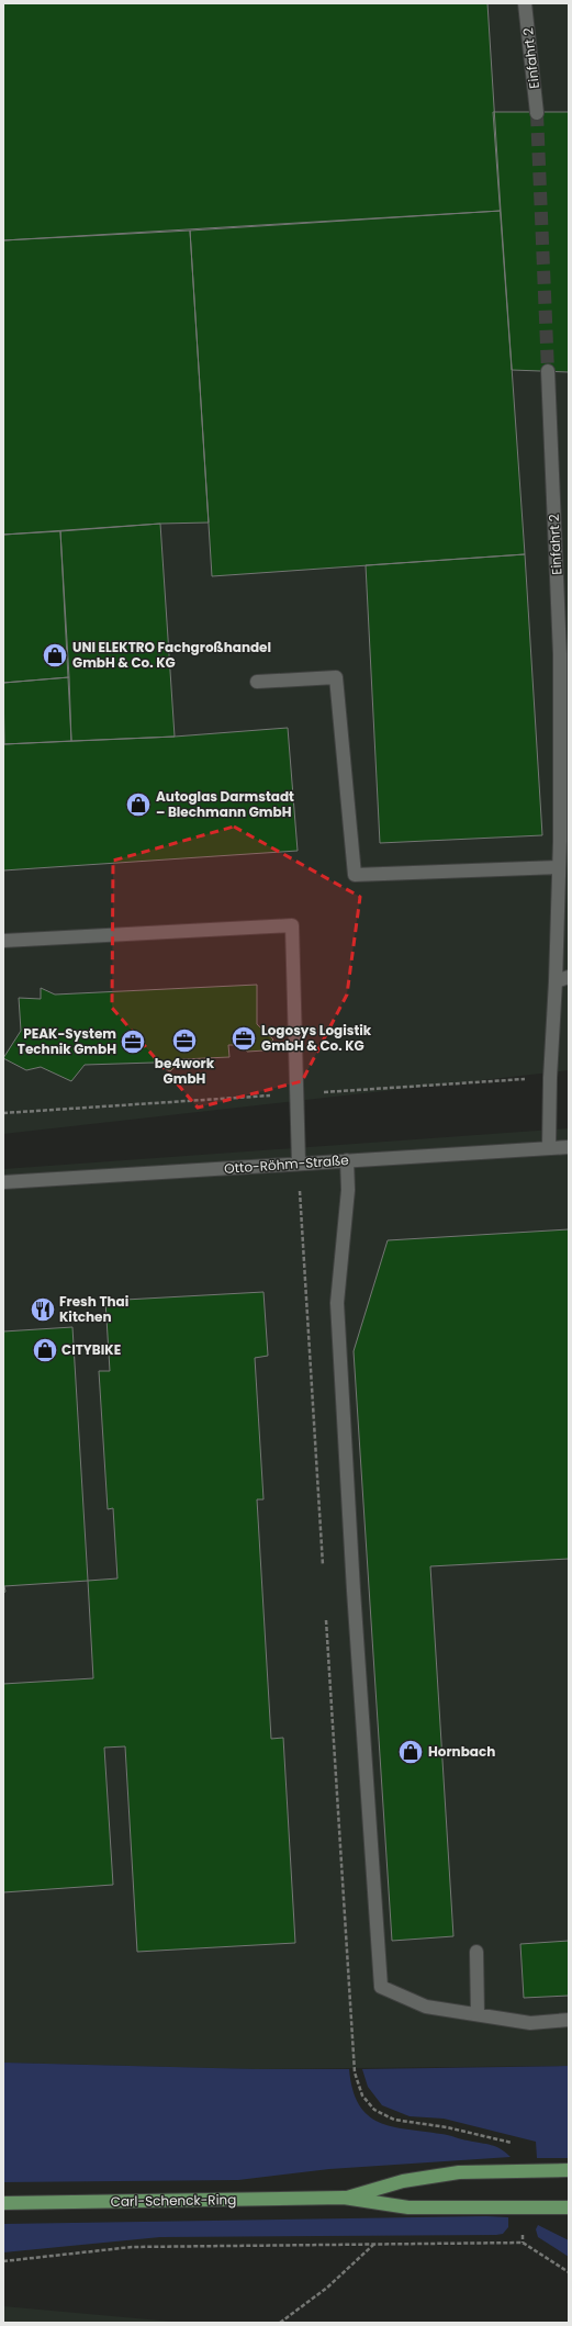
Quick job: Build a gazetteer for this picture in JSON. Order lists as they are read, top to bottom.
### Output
{
  "streets": {
    "main road": ["Carl-Schenck-Ring"],
    "street": ["Einfahrt 2", "Otto-Röhm-Straße"]
  },
  "crossings": [
    ["Einfahrt 2", "Otto-Röhm-Straße"]
  ],
  "places": {
    "shop": [
      "UNI ELEKTRO Fachgroßhandel GmbH & Co. KG",
      "Autoglas Darmstadt – Blechmann GmbH",
      "CITYBIKE",
      "Hornbach"
    ],
    "office": ["Logosys Logistik GmbH & Co. KG", "be4work GmbH", "PEAK-System Technik GmbH"],
    "restaurant": ["Fresh Thai Kitchen"]
  }
}
